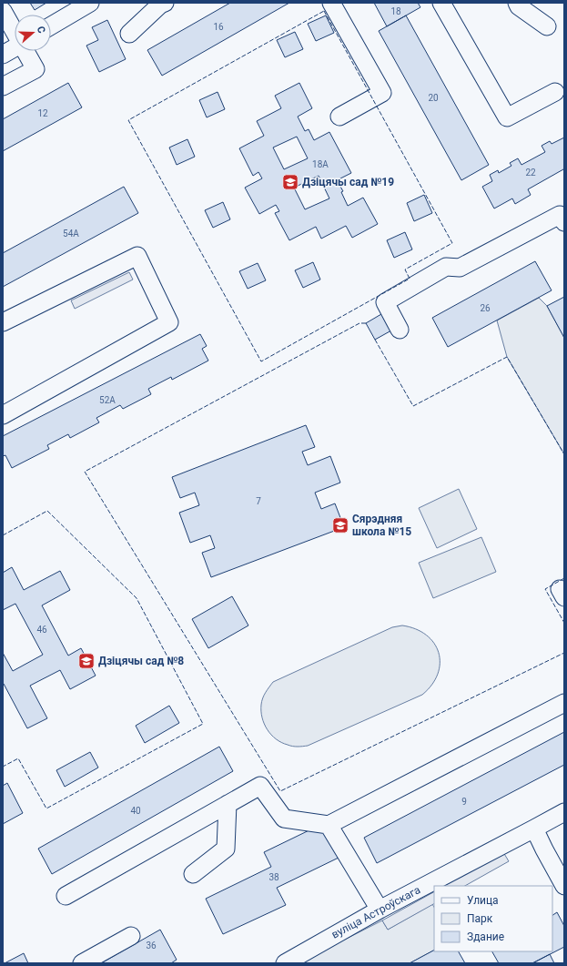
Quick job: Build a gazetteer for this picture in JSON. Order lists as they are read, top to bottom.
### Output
{
  "streets": {
    "street": ["вуліца Астроўскага"]
  },
  "places": {
    "school or university": ["Дзіцячы сад №19", "Сярэдняя школа №15", "Дзіцячы сад №8"]
  },
  "house_numbers": [
    "18",
    "16",
    "20",
    "12",
    "18А",
    "22",
    "54А",
    "26",
    "52А",
    "7",
    "46",
    "9",
    "40",
    "38",
    "36"
  ],
  "legend": ["Улица", "Парк", "Здание"],
  "north": "right"
}
